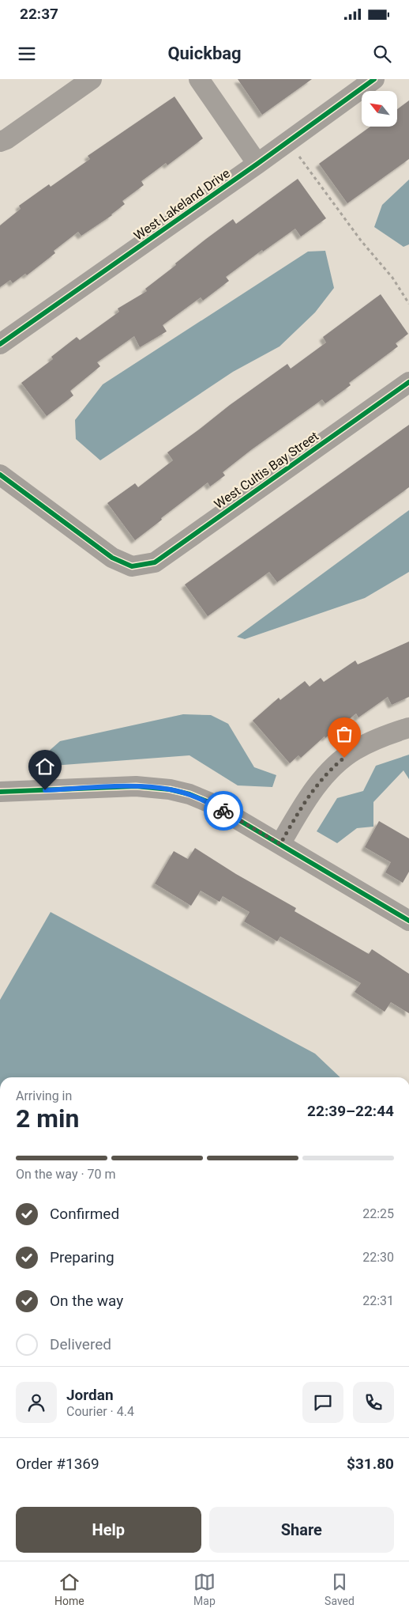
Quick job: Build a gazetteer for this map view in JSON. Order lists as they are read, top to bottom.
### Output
{
  "streets": {
    "street": ["West Lakeland Drive", "West Cultis Bay Street"]
  },
  "north": "top left",
  "page": {
    "status": "22:37",
    "header": "Quickbag",
    "heading": ["2 min", "Arriving in", "22:39–22:44"],
    "panel": [
      "Jordan",
      "Courier · 4.4",
      "Order #1369",
      "$31.80"
    ],
    "bar": "On the way · 70 m",
    "list": [
      ["Confirmed", "22:25"],
      ["Preparing", "22:30"],
      ["On the way", "22:31"],
      "Delivered"
    ],
    "buttons": ["Help", "Share"],
    "tabs": ["Home", "Map", "Saved"]
  }
}
